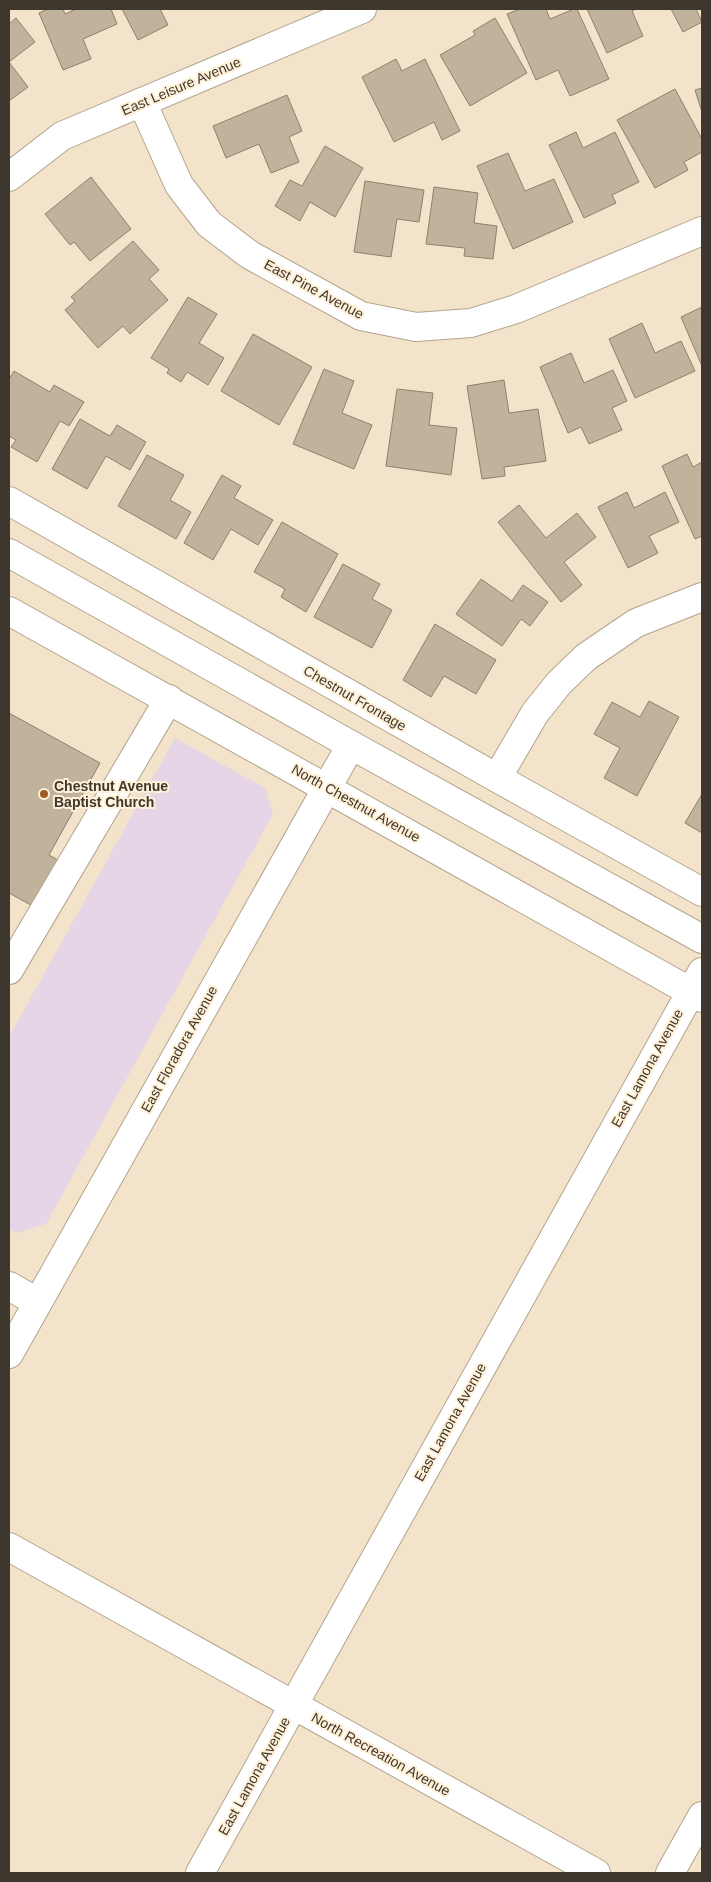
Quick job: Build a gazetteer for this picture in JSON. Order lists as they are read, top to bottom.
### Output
{
  "streets": {
    "street": [
      "East Leisure Avenue",
      "East Pine Avenue",
      "Chestnut Frontage",
      "North Chestnut Avenue",
      "East Floradora Avenue",
      "East Lamona Avenue",
      "North Recreation Avenue"
    ]
  },
  "crossings": [
    ["East Leisure Avenue", "East Pine Avenue"],
    ["North Chestnut Avenue", "East Floradora Avenue"],
    ["North Chestnut Avenue", "East Lamona Avenue"],
    ["East Lamona Avenue", "North Recreation Avenue"]
  ],
  "places": ["Chestnut Avenue Baptist Church"]
}
